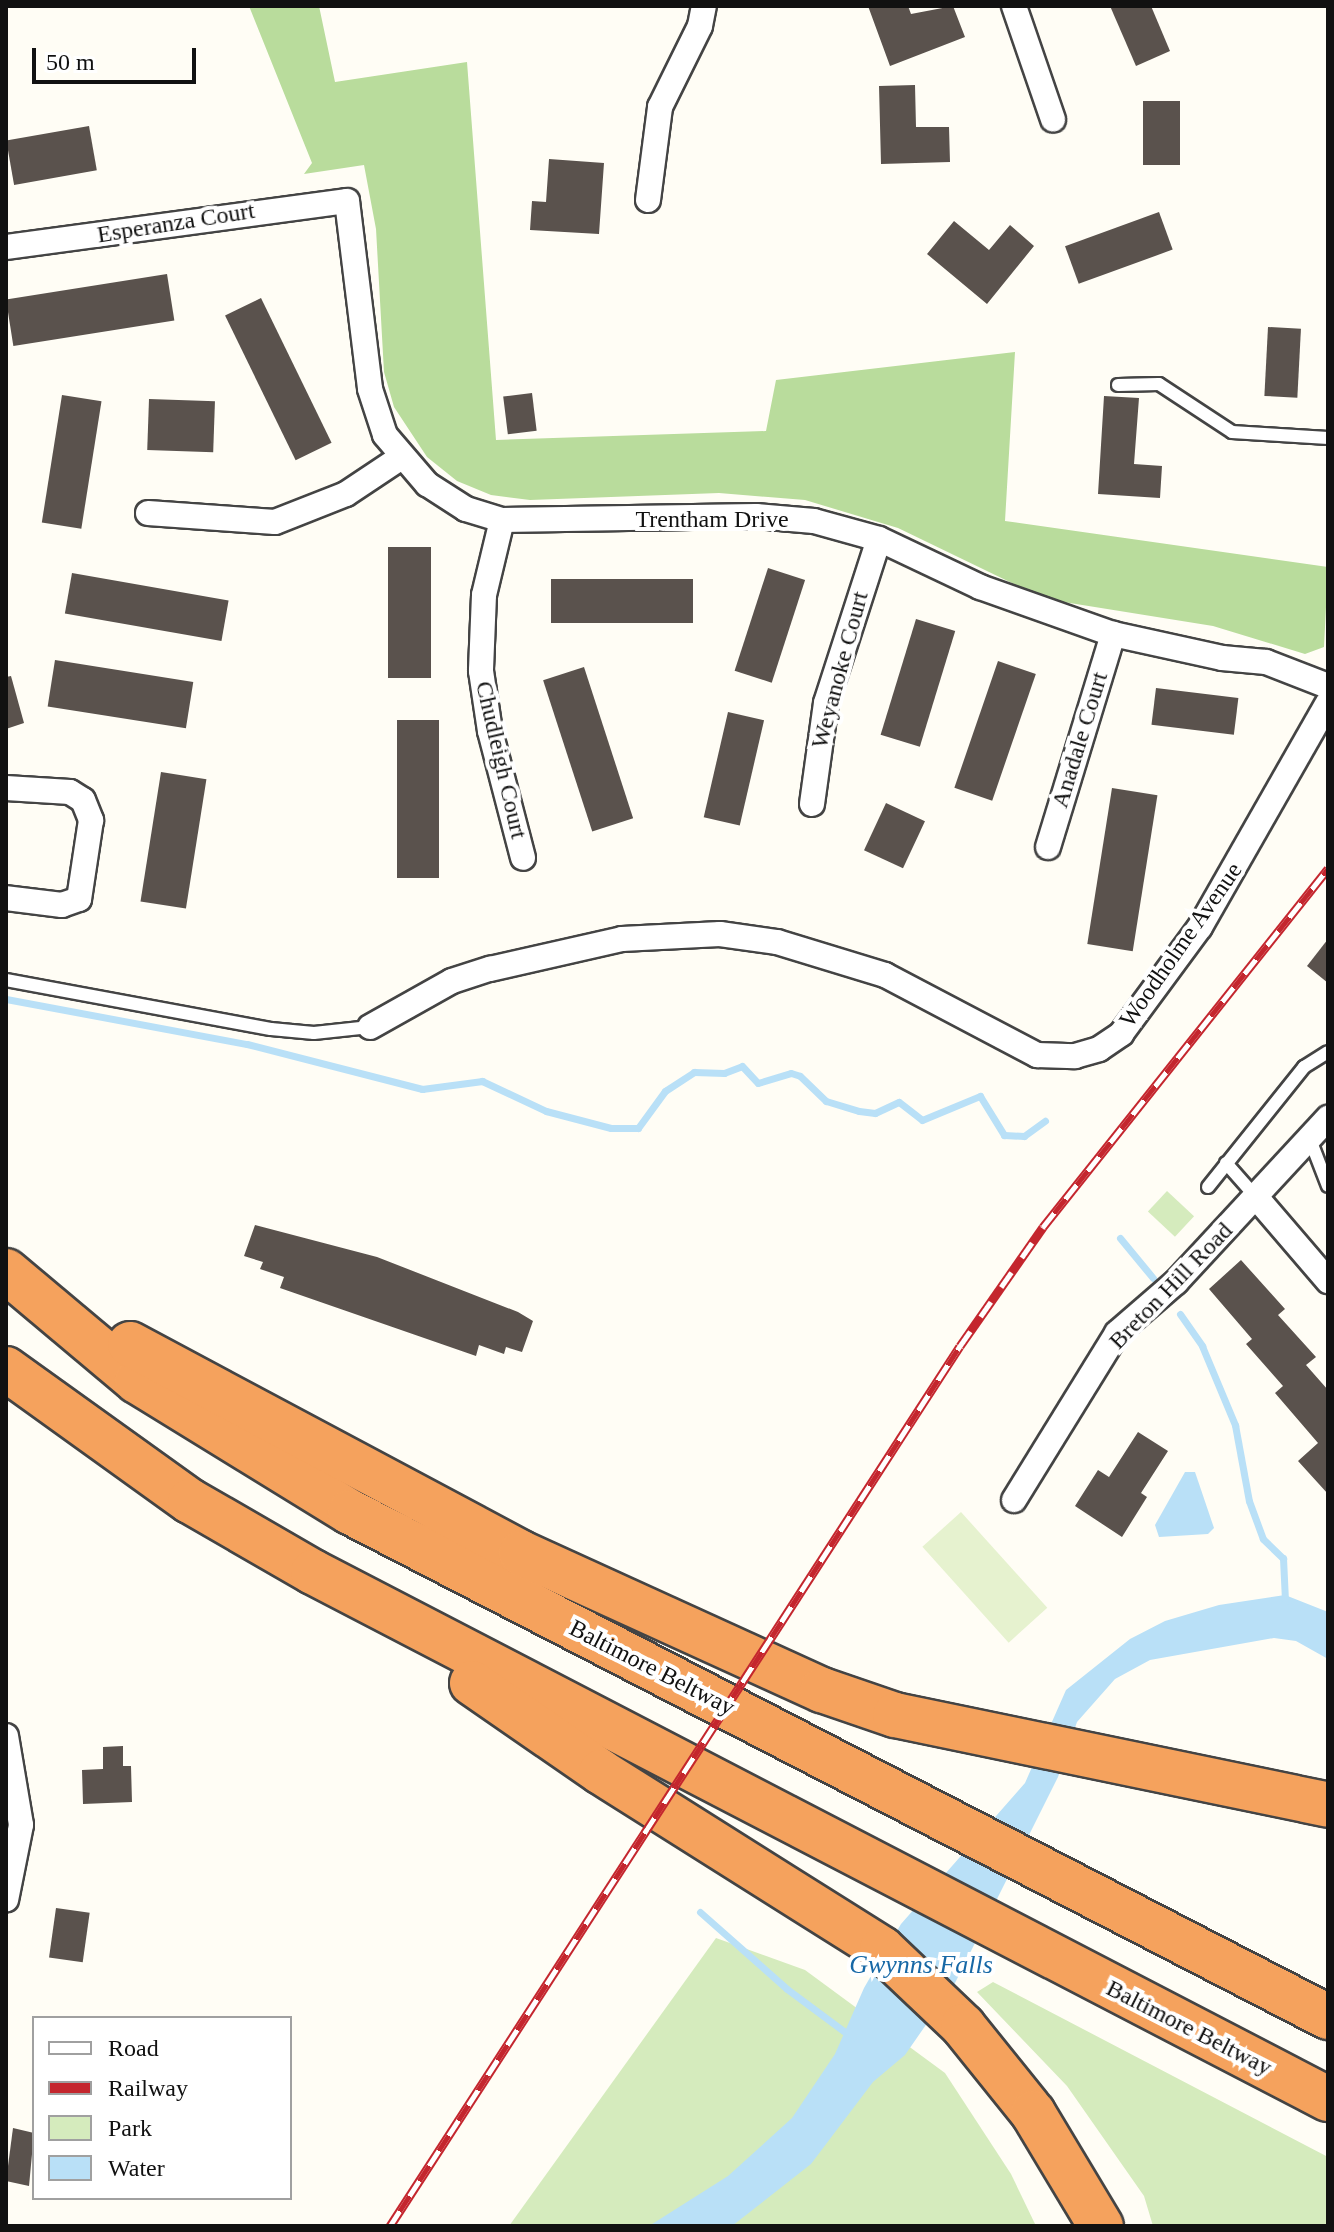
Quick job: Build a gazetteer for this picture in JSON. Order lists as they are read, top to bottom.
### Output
{
  "streets": {
    "highway": ["Baltimore Beltway"],
    "street": [
      "Esperanza Court",
      "Trentham Drive",
      "Weyanoke Court",
      "Anadale Court",
      "Chudleigh Court",
      "Woodholme Avenue",
      "Breton Hill Road"
    ]
  },
  "crossings": [
    ["Esperanza Court", "Trentham Drive"],
    ["Trentham Drive", "Weyanoke Court"],
    ["Trentham Drive", "Anadale Court"],
    ["Trentham Drive", "Chudleigh Court"]
  ],
  "water": ["Gwynns Falls"],
  "legend": [
    "Road",
    "Railway",
    "Park",
    "Water"
  ],
  "scale_bar": "50 m"
}
